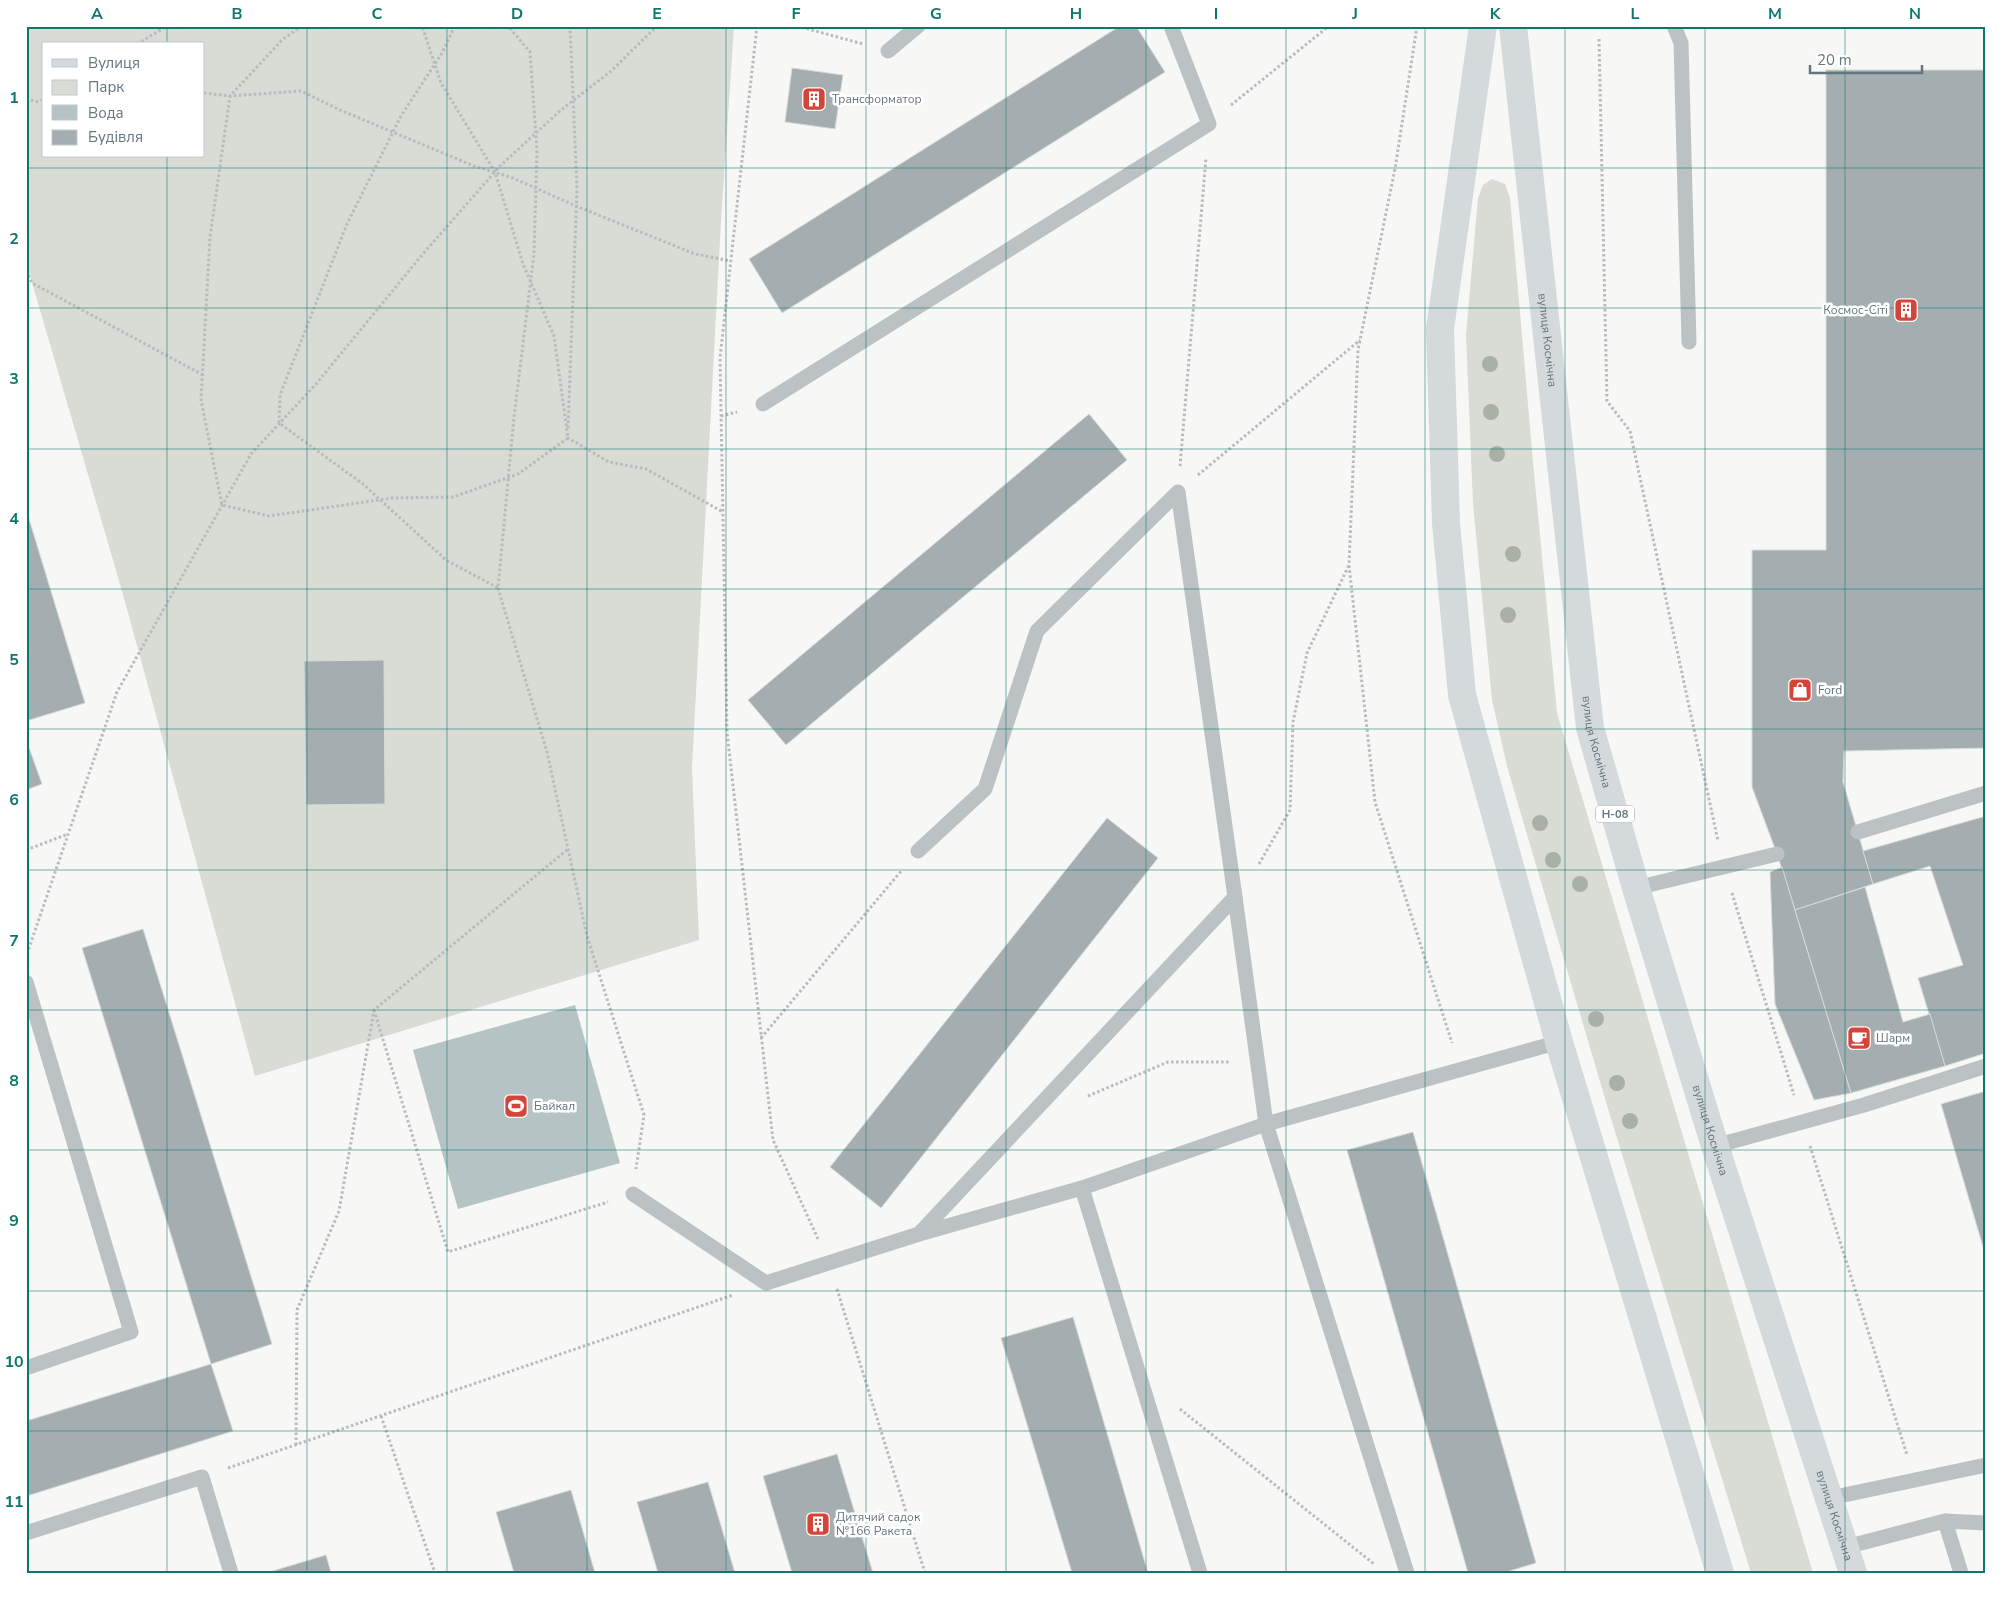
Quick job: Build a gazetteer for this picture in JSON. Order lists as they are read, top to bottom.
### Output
{
  "streets": {
    "main road": ["вулиця Космічна", "Н-08"]
  },
  "places": {
    "building": ["Трансформатор", "Космос-Сіті", "Дитячий садок №166 Ракета"],
    "shop": ["Ford"],
    "cafe": ["Шарм"],
    "sports": ["Байкал"]
  },
  "legend": [
    "Вулиця",
    "Парк",
    "Вода",
    "Будівля"
  ],
  "scale_bar": "20 m",
  "grid": {
    "columns": [
      "A",
      "B",
      "C",
      "D",
      "E",
      "F",
      "G",
      "H",
      "I",
      "J",
      "K",
      "L",
      "M",
      "N"
    ],
    "rows": [
      "1",
      "2",
      "3",
      "4",
      "5",
      "6",
      "7",
      "8",
      "9",
      "10",
      "11"
    ]
  }
}
